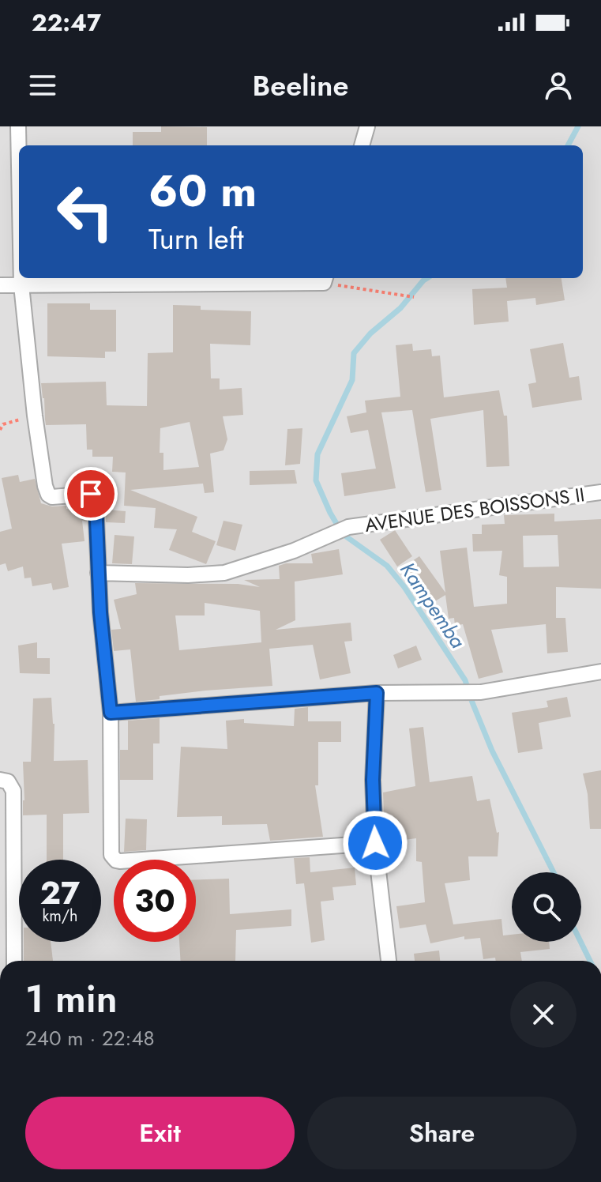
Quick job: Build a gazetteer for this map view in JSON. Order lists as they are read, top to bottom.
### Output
{
  "streets": {
    "street": ["AVENUE DES BOISSONS II"]
  },
  "water": ["Kampemba"],
  "page": {
    "status": "22:47",
    "header": "Beeline",
    "turn": ["60 m", "Turn left"],
    "speed": "27 km/h",
    "limit": "30",
    "heading": ["1 min", "240 m · 22:48"],
    "buttons": ["Exit", "Share"]
  }
}
